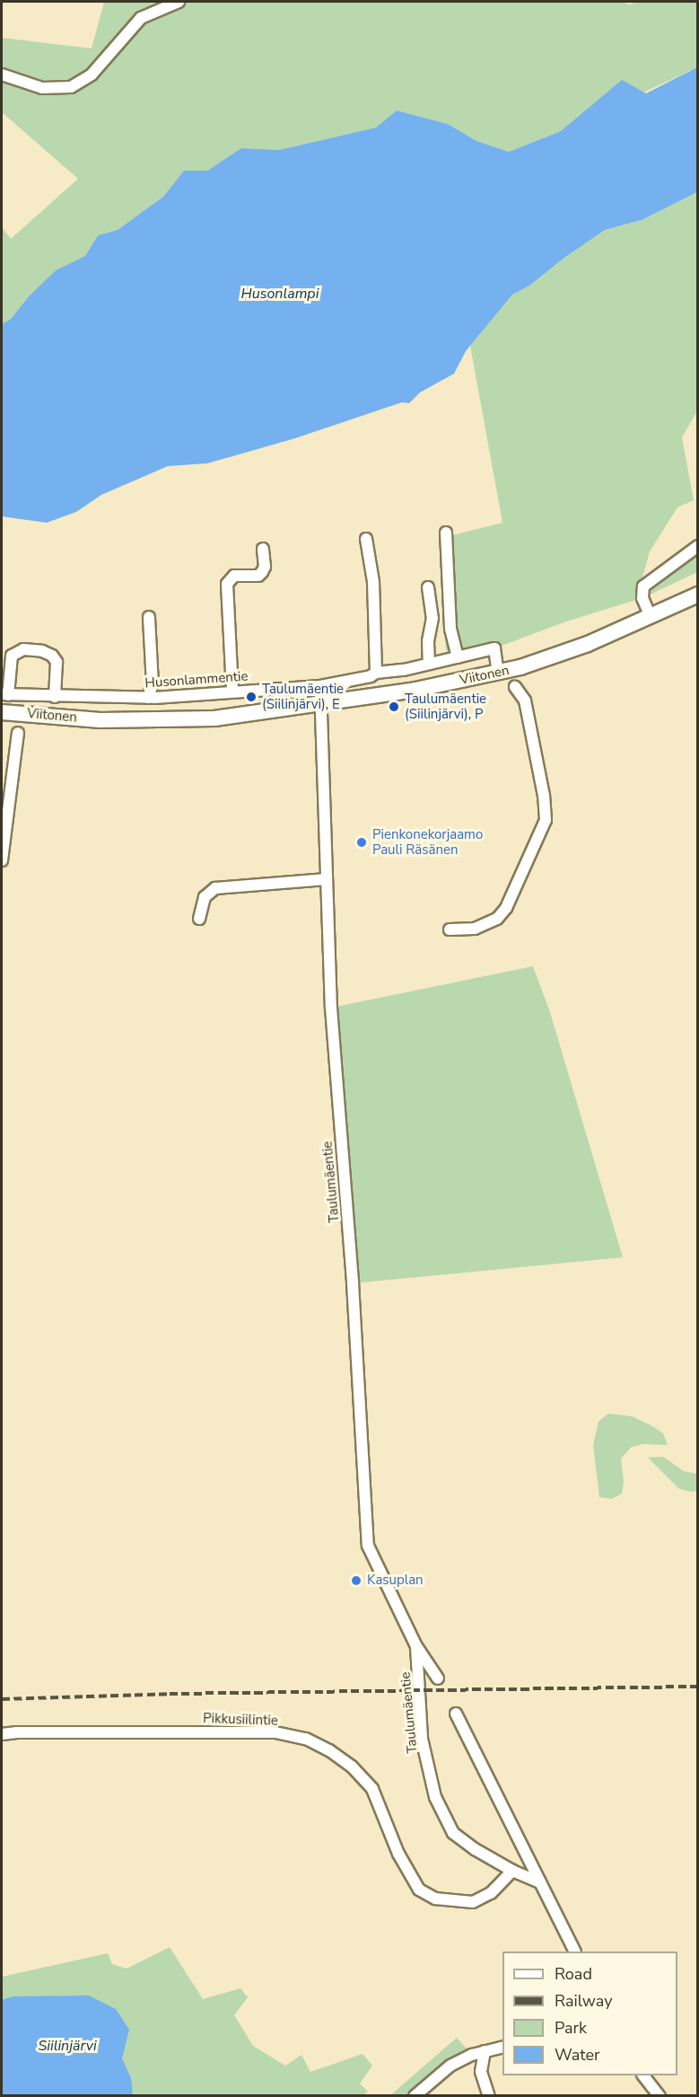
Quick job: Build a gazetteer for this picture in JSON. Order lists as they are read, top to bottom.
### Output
{
  "streets": {
    "main road": ["Viitonen"],
    "street": ["Husonlammentie", "Taulumäentie", "Pikkusiilintie"]
  },
  "crossings": [
    ["Viitonen", "Husonlammentie"],
    ["Viitonen", "Taulumäentie"],
    ["Husonlammentie", "Taulumäentie"],
    ["Taulumäentie", "Pikkusiilintie"]
  ],
  "water": ["Husonlampi", "Siilinjärvi"],
  "places": [
    "Taulumäentie (Siilinjärvi), E",
    "Taulumäentie (Siilinjärvi), P",
    "Pienkonekorjaamo Pauli Räsänen",
    "Kasuplan"
  ],
  "legend": [
    "Road",
    "Railway",
    "Park",
    "Water"
  ]
}
